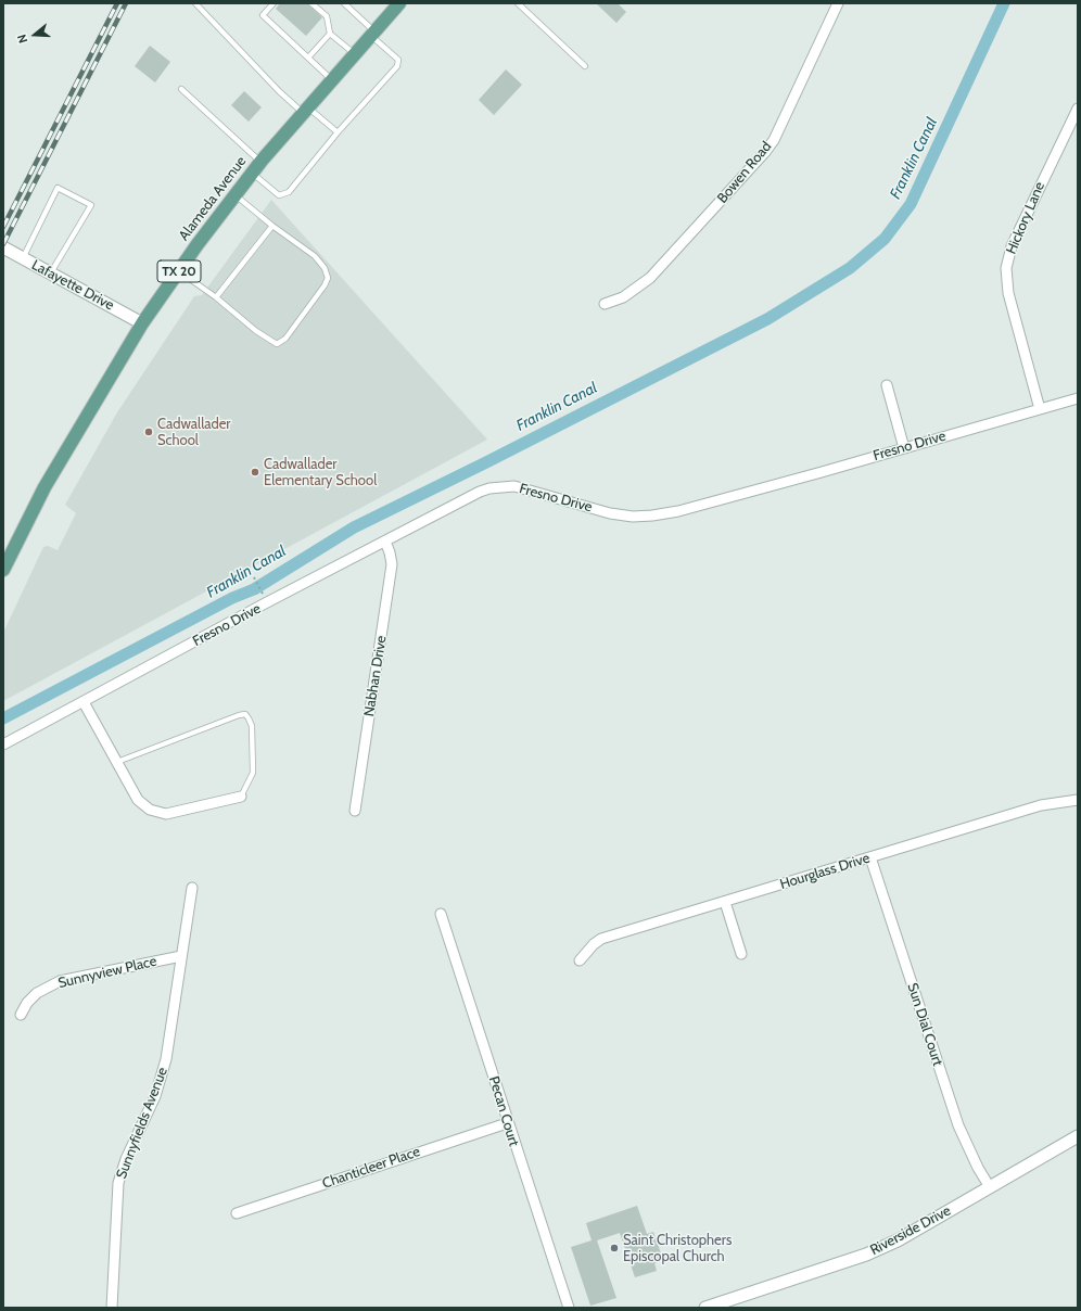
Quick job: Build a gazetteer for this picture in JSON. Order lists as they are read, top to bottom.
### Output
{
  "streets": {
    "main road": ["Alameda Avenue", "TX 20"],
    "street": [
      "Bowen Road",
      "Hickory Lane",
      "Lafayette Drive",
      "Fresno Drive",
      "Nabhan Drive",
      "Hourglass Drive",
      "Sunnyview Place",
      "Sun Dial Court",
      "Pecan Court",
      "Sunnyfields Avenue",
      "Chanticleer Place",
      "Riverside Drive"
    ]
  },
  "crossings": [
    ["Alameda Avenue", "Lafayette Drive"],
    ["Hickory Lane", "Fresno Drive"],
    ["Fresno Drive", "Nabhan Drive"],
    ["Hourglass Drive", "Sun Dial Court"],
    ["Sunnyview Place", "Sunnyfields Avenue"],
    ["Sun Dial Court", "Riverside Drive"],
    ["Pecan Court", "Chanticleer Place"]
  ],
  "water": ["Franklin Canal"],
  "places": ["Cadwallader School", "Cadwallader Elementary School", "Saint Christophers Episcopal Church"],
  "north": "left"
}
